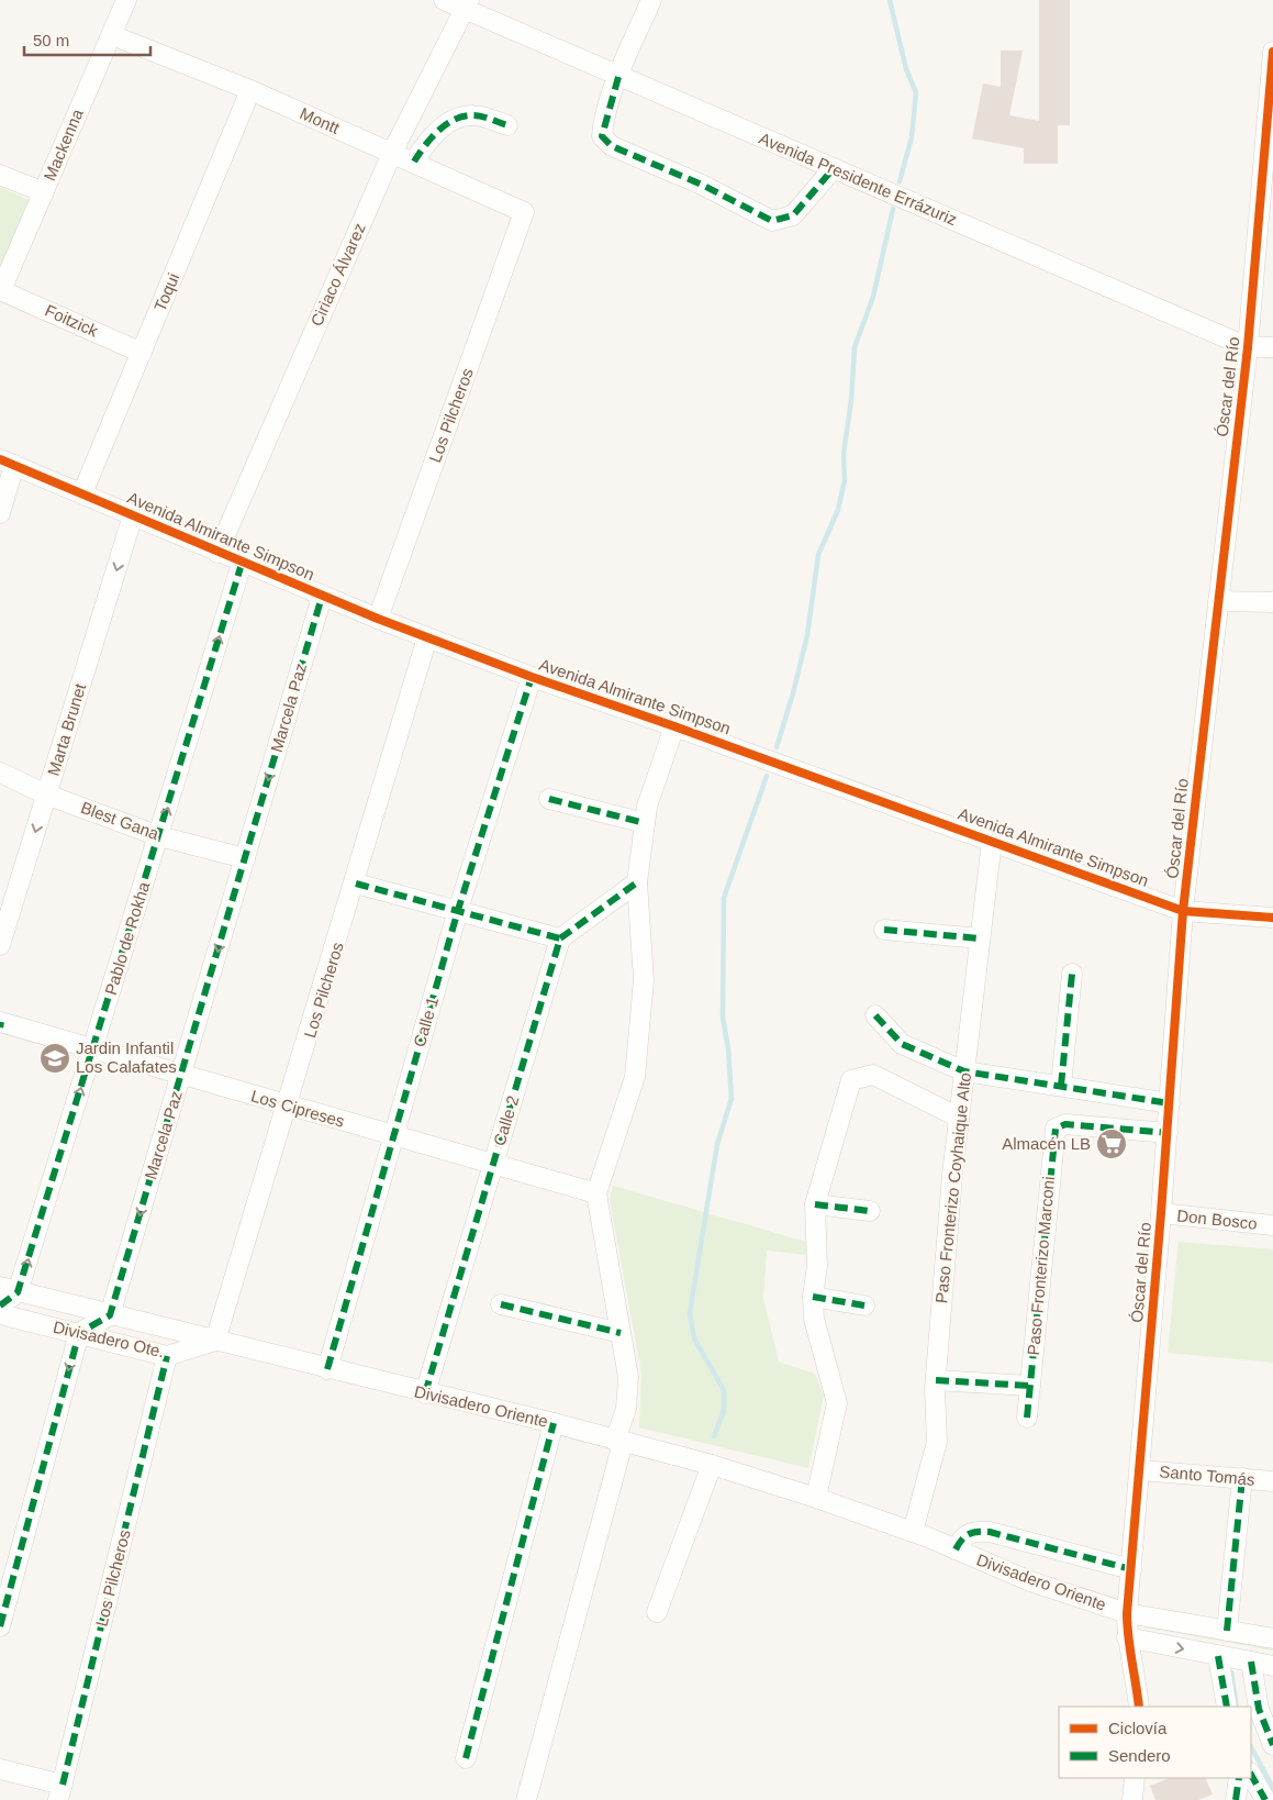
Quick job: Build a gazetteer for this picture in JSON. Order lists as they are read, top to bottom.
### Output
{
  "streets": {
    "street": [
      "Montt",
      "Mackenna",
      "Avenida Presidente Errázuriz",
      "Ciriaco Álvarez",
      "Toqui",
      "Foitzick",
      "Óscar del Río",
      "Los Pilcheros",
      "Avenida Almirante Simpson",
      "Marcela Paz",
      "Marta Brunet",
      "Blest Gana",
      "Pablo de Rokha",
      "Calle 1",
      "Los Cipreses",
      "Calle 2",
      "Paso Fronterizo Coyhaique Alto",
      "Don Bosco",
      "Paso Fronterizo Marconi",
      "Divisadero Ote.",
      "Divisadero Oriente",
      "Santo Tomás"
    ]
  },
  "crossings": [
    ["Montt", "Mackenna"],
    ["Montt", "Ciriaco Álvarez"],
    ["Montt", "Toqui"],
    ["Montt", "Los Pilcheros"],
    ["Mackenna", "Foitzick"],
    ["Avenida Presidente Errázuriz", "Ciriaco Álvarez"],
    ["Avenida Presidente Errázuriz", "Óscar del Río"],
    ["Ciriaco Álvarez", "Avenida Almirante Simpson"],
    ["Toqui", "Foitzick"],
    ["Toqui", "Avenida Almirante Simpson"],
    ["Óscar del Río", "Avenida Almirante Simpson"],
    ["Óscar del Río", "Don Bosco"],
    ["Óscar del Río", "Paso Fronterizo Marconi"],
    ["Óscar del Río", "Divisadero Oriente"],
    ["Óscar del Río", "Santo Tomás"],
    ["Los Pilcheros", "Avenida Almirante Simpson"],
    ["Los Pilcheros", "Los Cipreses"],
    ["Los Pilcheros", "Divisadero Ote."],
    ["Los Pilcheros", "Divisadero Oriente"],
    ["Avenida Almirante Simpson", "Marcela Paz"],
    ["Avenida Almirante Simpson", "Marta Brunet"],
    ["Avenida Almirante Simpson", "Pablo de Rokha"],
    ["Avenida Almirante Simpson", "Calle 1"],
    ["Avenida Almirante Simpson", "Paso Fronterizo Coyhaique Alto"],
    ["Marcela Paz", "Blest Gana"],
    ["Marcela Paz", "Los Cipreses"],
    ["Marcela Paz", "Divisadero Oriente"],
    ["Marta Brunet", "Blest Gana"],
    ["Blest Gana", "Pablo de Rokha"],
    ["Pablo de Rokha", "Los Cipreses"],
    ["Pablo de Rokha", "Divisadero Oriente"],
    ["Calle 1", "Los Cipreses"],
    ["Calle 1", "Divisadero Oriente"],
    ["Los Cipreses", "Calle 2"],
    ["Calle 2", "Divisadero Oriente"],
    ["Paso Fronterizo Coyhaique Alto", "Divisadero Oriente"],
    ["Divisadero Ote.", "Divisadero Oriente"]
  ],
  "one_way": ["Marcela Paz", "Marta Brunet", "Pablo de Rokha"],
  "places": {
    "school or university": ["Jardin Infantil Los Calafates"],
    "supermarket": ["Almacén LB"]
  },
  "legend": ["Ciclovía", "Sendero"],
  "scale_bar": "50 m"
}
